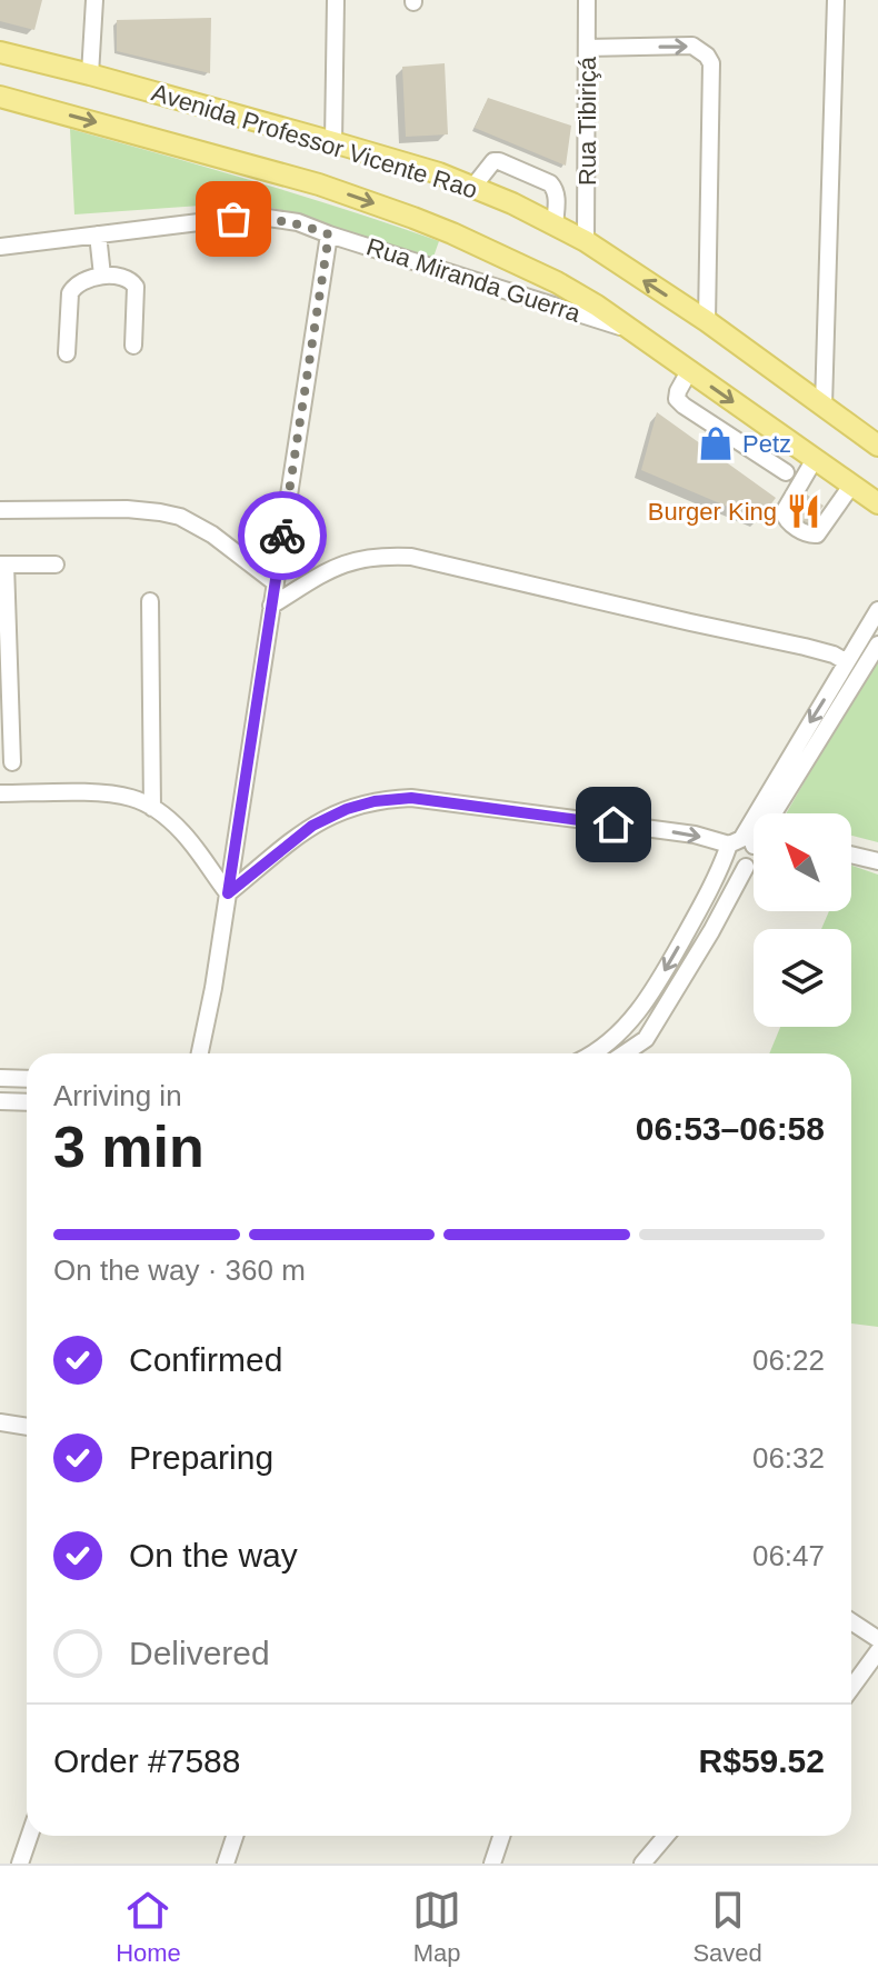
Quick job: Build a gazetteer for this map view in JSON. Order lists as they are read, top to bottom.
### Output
{
  "streets": {
    "main road": ["Avenida Professor Vicente Rao"],
    "street": ["Rua Tibiriçá", "Rua Miranda Guerra"]
  },
  "crossings": [
    ["Rua Tibiriçá", "Avenida Professor Vicente Rao"],
    ["Avenida Professor Vicente Rao", "Rua Miranda Guerra"]
  ],
  "places": {
    "shop": ["Petz"],
    "restaurant": ["Burger King"]
  },
  "north": "top left",
  "page": {
    "heading": ["3 min", "Arriving in", "06:53–06:58"],
    "panel": ["Order #7588", "R$59.52"],
    "bar": "On the way · 360 m",
    "list": [
      ["Confirmed", "06:22"],
      ["Preparing", "06:32"],
      ["On the way", "06:47"],
      "Delivered"
    ],
    "tabs": ["Home", "Map", "Saved"]
  }
}
